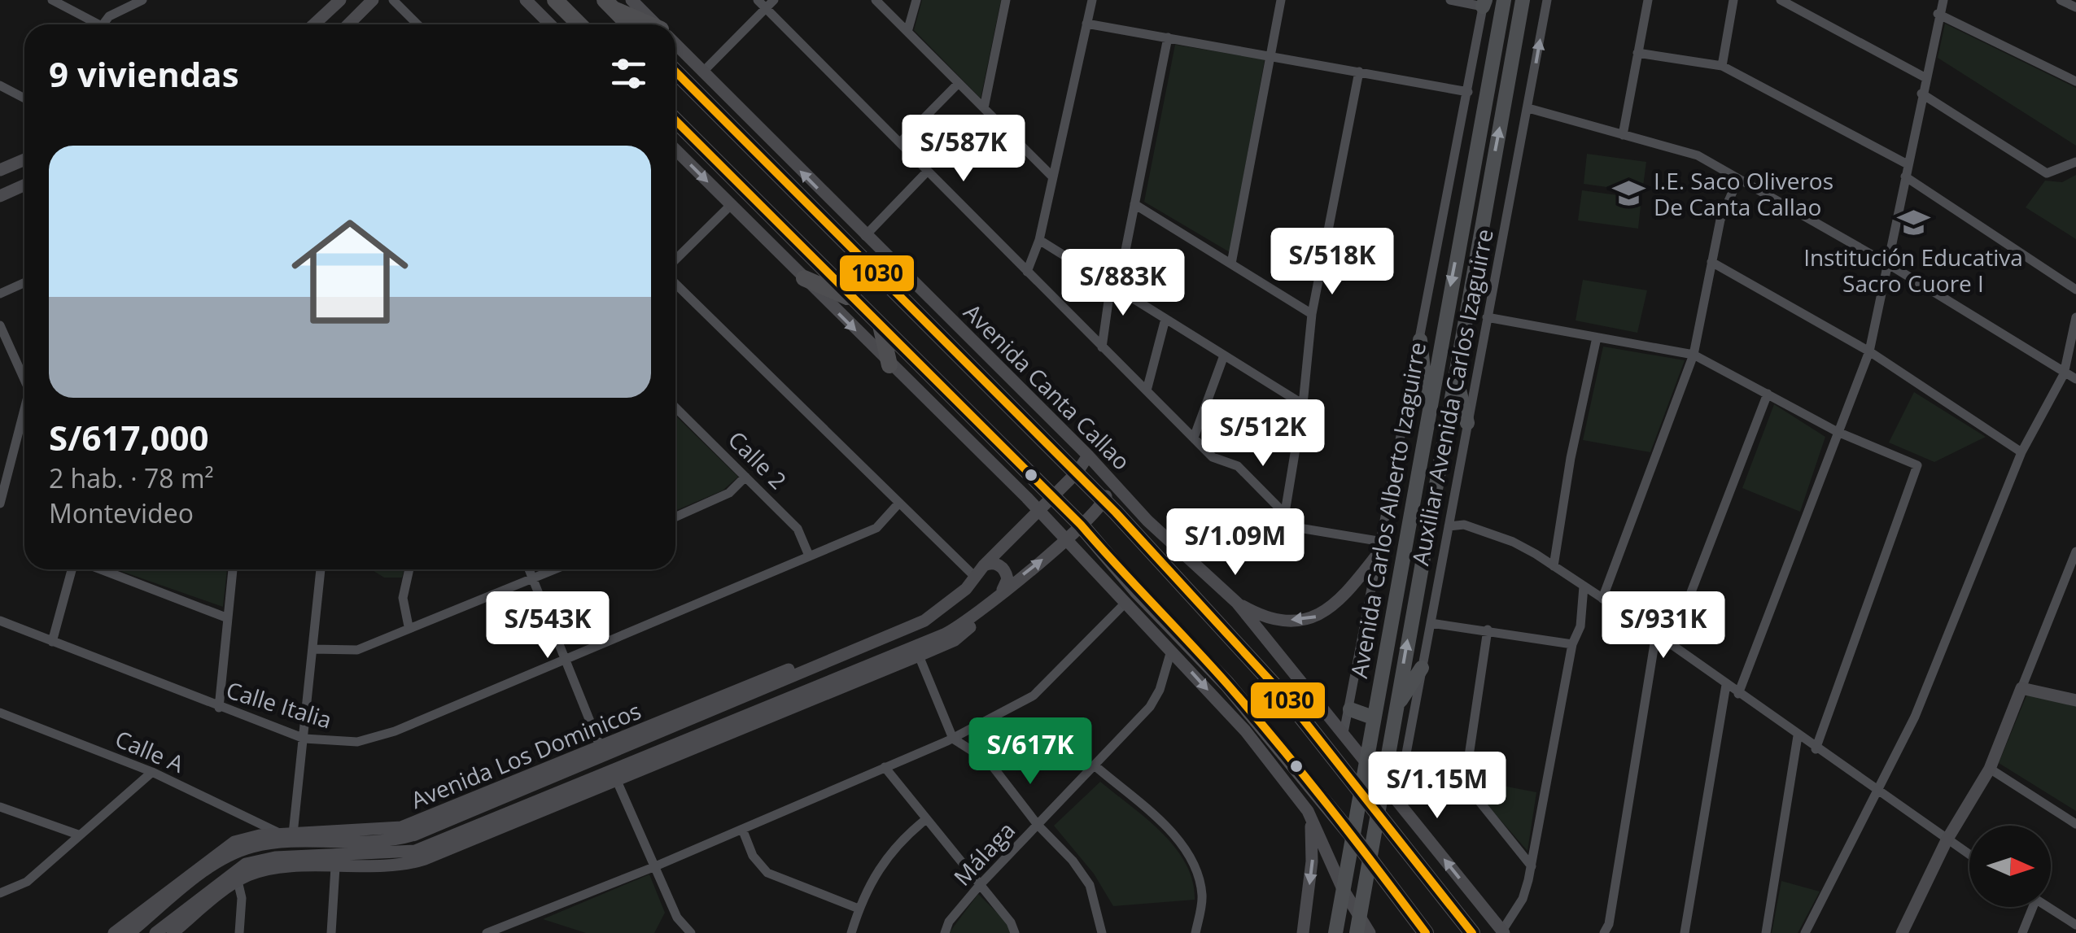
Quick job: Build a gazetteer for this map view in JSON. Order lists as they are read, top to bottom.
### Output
{
  "streets": {
    "highway": ["Avenida Canta Callao"],
    "main road": ["Avenida Carlos Alberto Izaguirre", "Avenida Los Dominicos"],
    "street": [
      "Auxiliar Avenida Carlos Izaguirre",
      "Calle 2",
      "Calle Italia",
      "Calle A",
      "Málaga"
    ]
  },
  "crossings": [
    ["Avenida Canta Callao", "Auxiliar Avenida Carlos Izaguirre"],
    ["Avenida Canta Callao", "Avenida Carlos Alberto Izaguirre"],
    ["Avenida Canta Callao", "Avenida Los Dominicos"],
    ["Calle 2", "Calle Italia"],
    ["Calle A", "Avenida Los Dominicos"]
  ],
  "places": {
    "school or university": ["I.E. Saco Oliveros De Canta Callao", "Institución Educativa Sacro Cuore I"]
  },
  "lines": ["transit line 1030"],
  "north": "right",
  "page": {
    "heading": "9 viviendas",
    "price": [
      "S/587K",
      "S/518K",
      "S/883K",
      "S/512K",
      "S/1.09M",
      "S/543K",
      "S/931K",
      "S/617K",
      "S/1.15M"
    ],
    "list": [
      {
        "name": "S/617,000",
        "note": "2 hab. · 78 m² · Montevideo"
      }
    ]
  }
}
